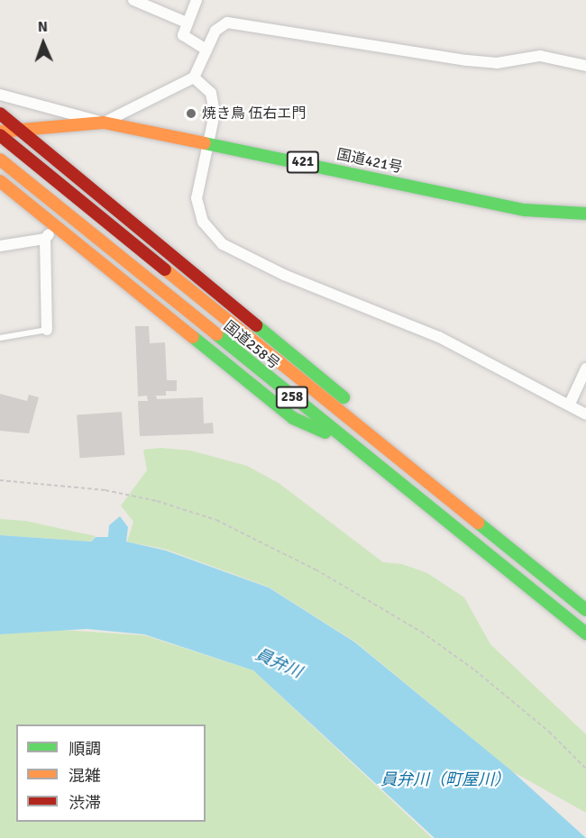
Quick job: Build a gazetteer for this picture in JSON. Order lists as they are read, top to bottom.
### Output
{
  "streets": {
    "highway": [
      "国道421号",
      "421",
      "国道258号",
      "258"
    ]
  },
  "crossings": [
    ["国道421号", "国道258号"]
  ],
  "water": ["員弁川", "員弁川（町屋川）"],
  "places": ["焼き鳥 伍右エ門"],
  "legend": ["順調", "混雑", "渋滞"],
  "north": "top"
}
